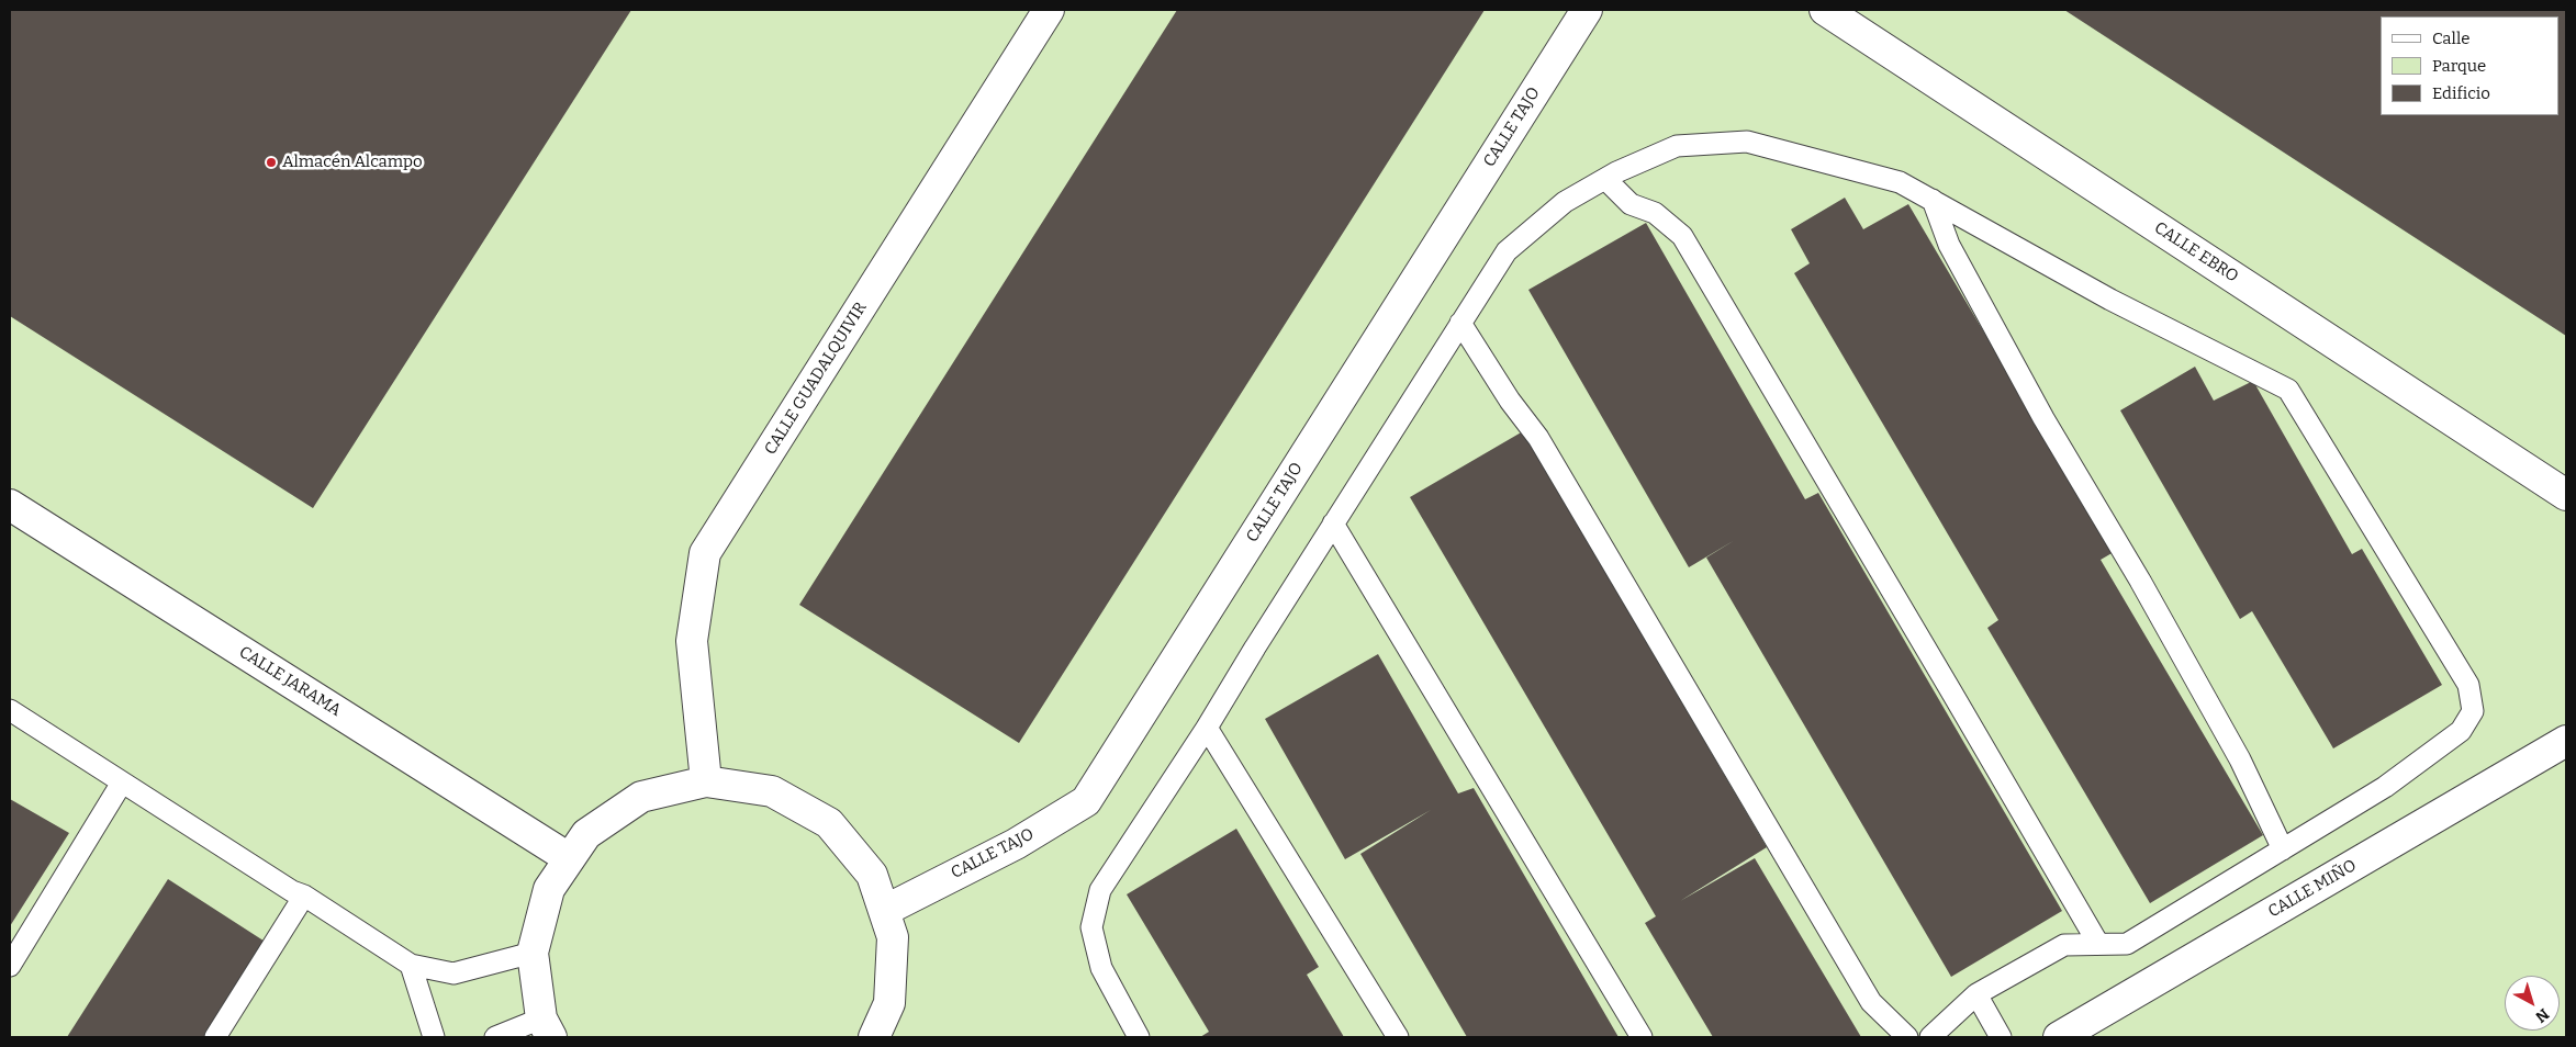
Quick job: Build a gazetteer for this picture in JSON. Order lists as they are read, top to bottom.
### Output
{
  "streets": {
    "street": [
      "CALLE TAJO",
      "CALLE EBRO",
      "CALLE GUADALQUIVIR",
      "CALLE JARAMA",
      "CALLE MIÑO"
    ]
  },
  "places": ["Almacén Alcampo"],
  "legend": ["Calle", "Parque", "Edificio"],
  "north": "bottom right"
}
